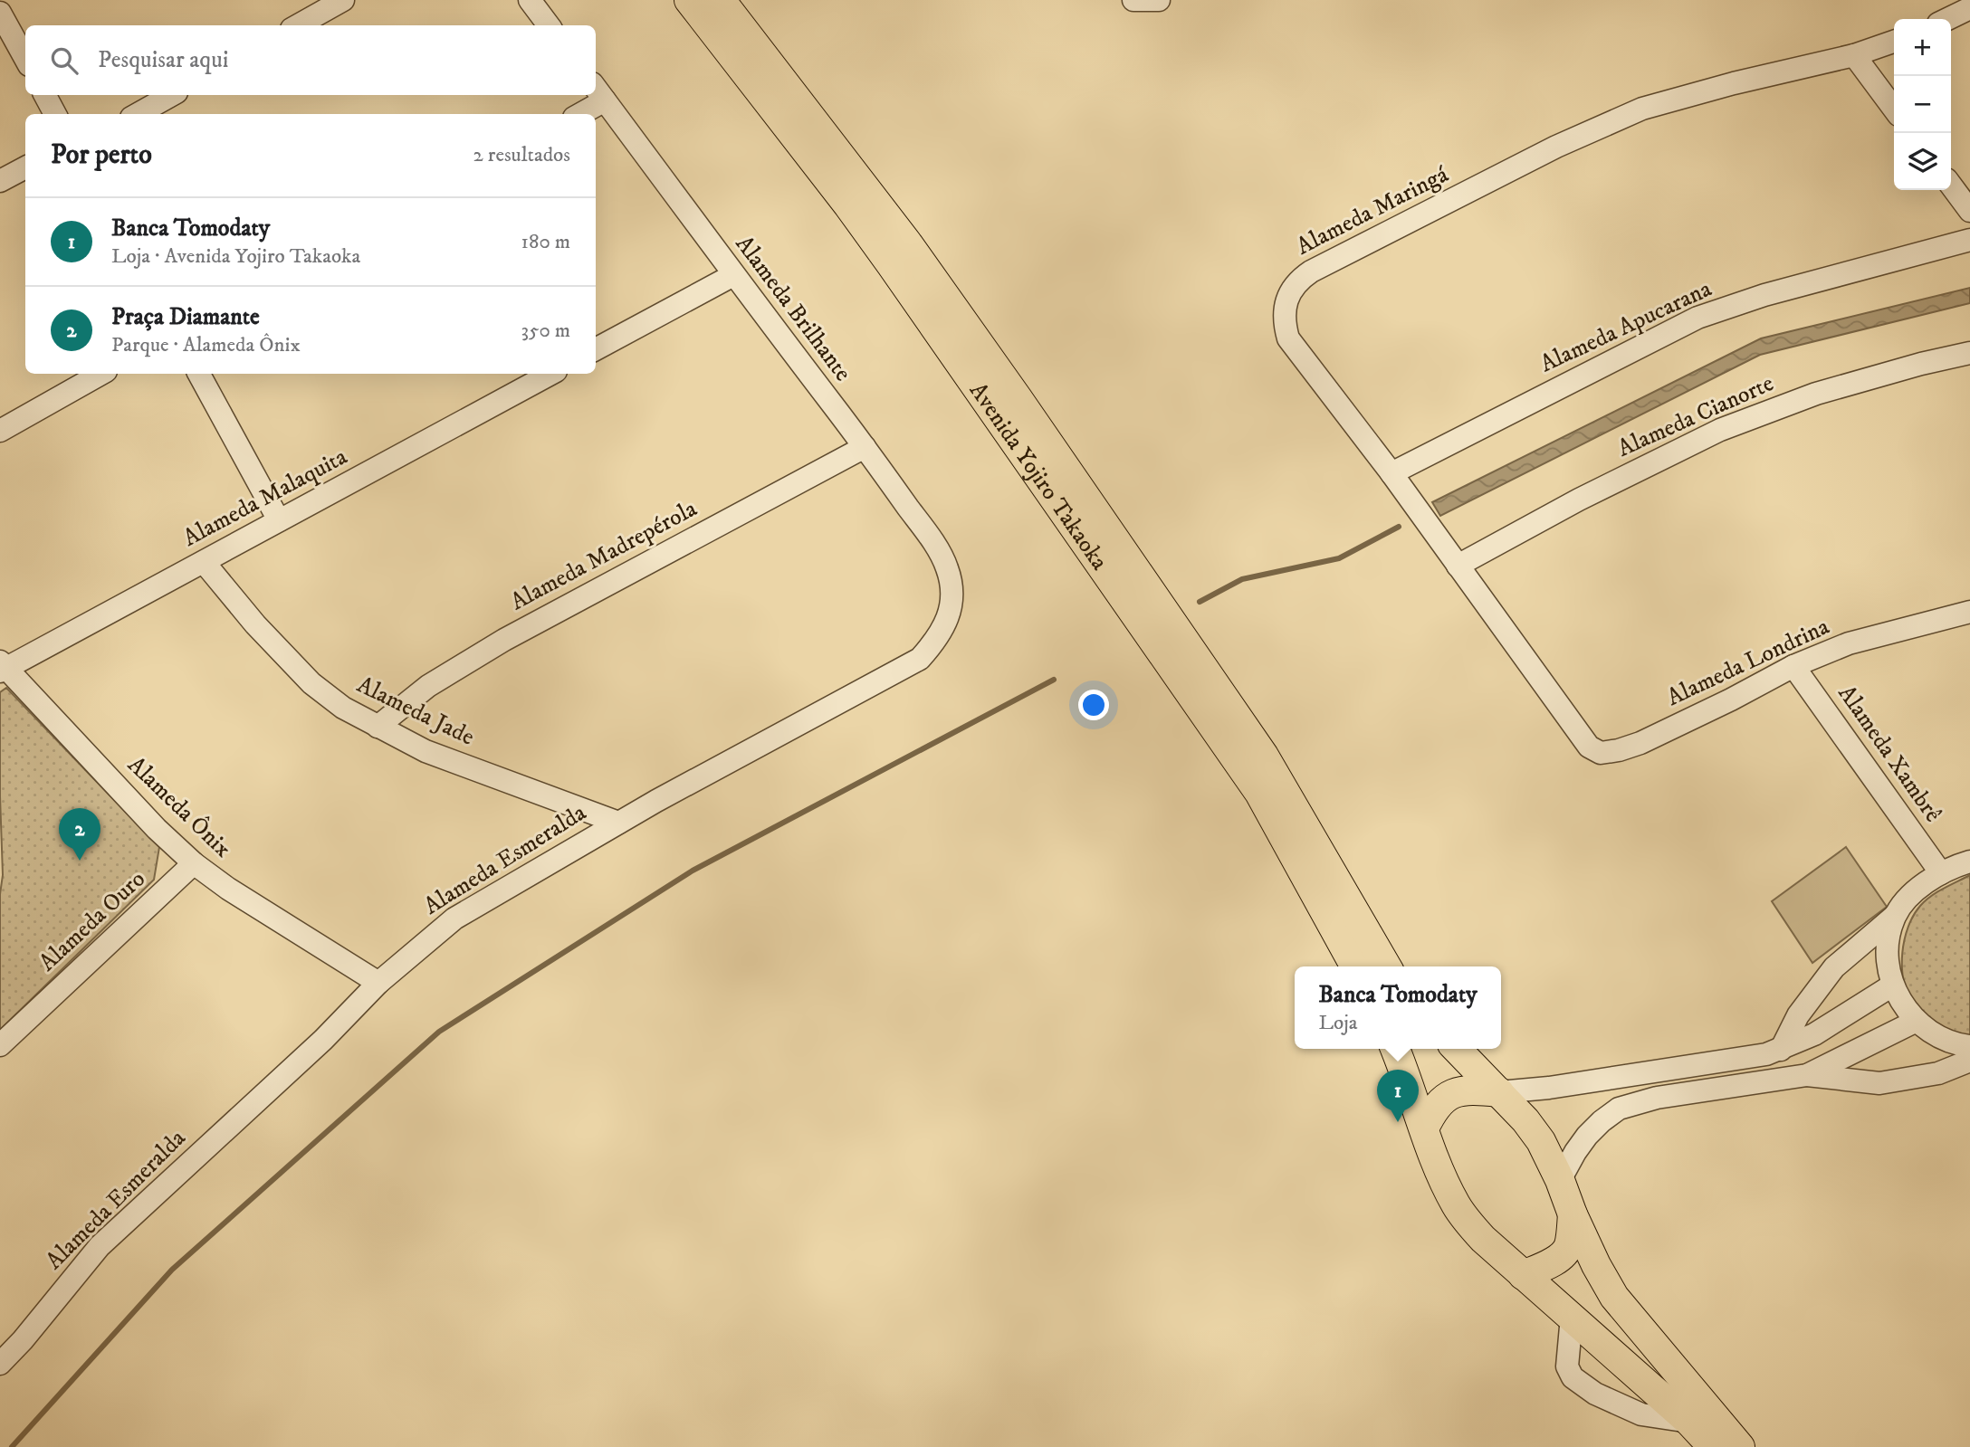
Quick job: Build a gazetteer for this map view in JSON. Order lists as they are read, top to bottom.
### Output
{
  "streets": {
    "main road": ["Avenida Yojiro Takaoka"],
    "street": [
      "Alameda Maringá",
      "Alameda Brilhante",
      "Alameda Apucarana",
      "Alameda Cianorte",
      "Alameda Malaquita",
      "Alameda Madrepérola",
      "Alameda Londrina",
      "Alameda Jade",
      "Alameda Xambrê",
      "Alameda Ônix",
      "Alameda Esmeralda",
      "Alameda Ouro"
    ]
  },
  "crossings": [
    ["Alameda Maringá", "Alameda Apucarana"],
    ["Alameda Maringá", "Alameda Cianorte"],
    ["Alameda Maringá", "Alameda Londrina"],
    ["Alameda Brilhante", "Alameda Madrepérola"],
    ["Alameda Brilhante", "Alameda Esmeralda"],
    ["Alameda Malaquita", "Alameda Jade"],
    ["Alameda Malaquita", "Alameda Ônix"],
    ["Alameda Madrepérola", "Alameda Jade"],
    ["Alameda Londrina", "Alameda Xambrê"],
    ["Alameda Jade", "Alameda Esmeralda"],
    ["Alameda Ônix", "Alameda Esmeralda"],
    ["Alameda Ônix", "Alameda Ouro"]
  ],
  "page": {
    "map_buttons": ["+", "−"],
    "search": "Pesquisar aqui",
    "heading": ["Por perto", "2 resultados"],
    "list": [
      {
        "mark": "1",
        "name": "Banca Tomodaty",
        "note": "Loja · Avenida Yojiro Takaoka",
        "value": "180 m"
      },
      {
        "mark": "2",
        "name": "Praça Diamante",
        "note": "Parque · Alameda Ônix",
        "value": "350 m"
      }
    ],
    "pins": ["2", "1"],
    "popup": ["Banca Tomodaty", "Loja"]
  }
}
